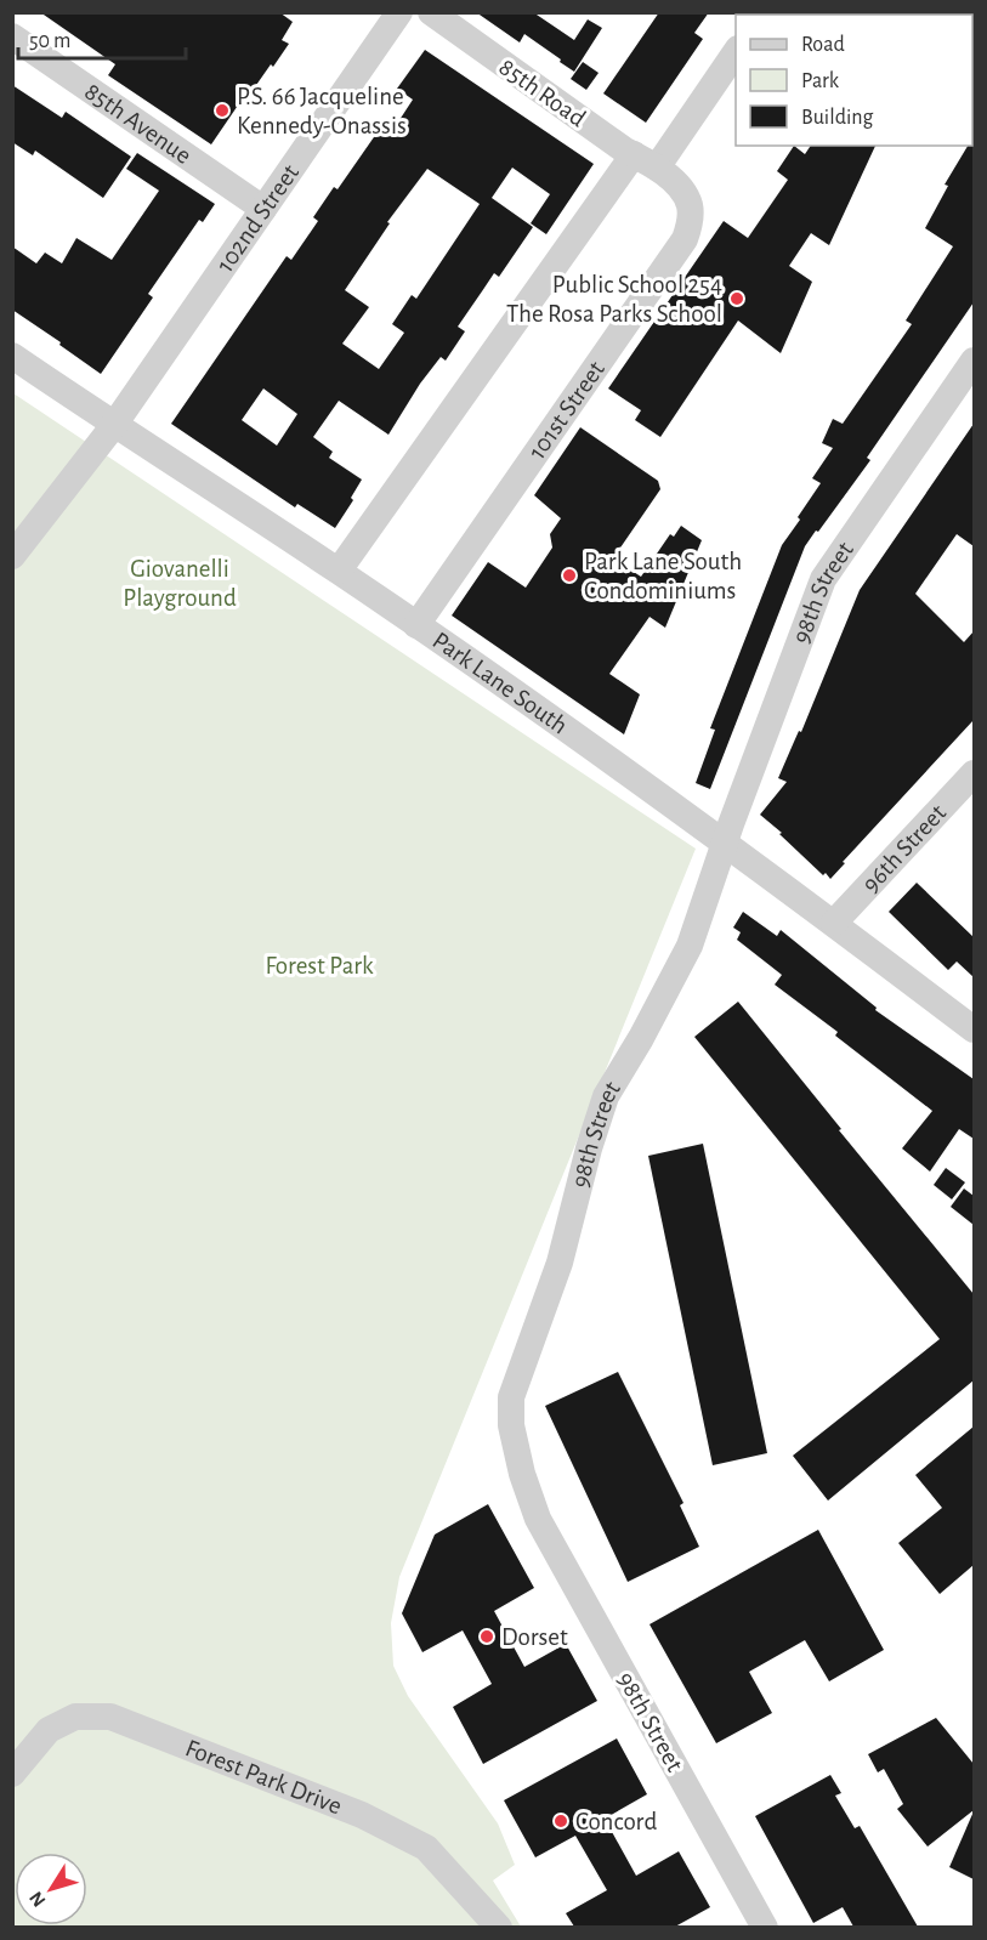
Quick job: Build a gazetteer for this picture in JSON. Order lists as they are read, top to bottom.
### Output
{
  "streets": {
    "street": [
      "85th Road",
      "85th Avenue",
      "102nd Street",
      "101st Street",
      "98th Street",
      "Park Lane South",
      "96th Street",
      "Forest Park Drive"
    ]
  },
  "crossings": [
    ["85th Road", "101st Street"],
    ["85th Avenue", "102nd Street"],
    ["102nd Street", "Park Lane South"],
    ["101st Street", "Park Lane South"],
    ["98th Street", "Park Lane South"],
    ["Park Lane South", "96th Street"]
  ],
  "parks": ["Giovanelli Playground", "Forest Park"],
  "places": [
    "P.S. 66 Jacqueline Kennedy-Onassis",
    "Public School 254 The Rosa Parks School",
    "Park Lane South Condominiums",
    "Dorset",
    "Concord"
  ],
  "legend": ["Road", "Park", "Building"],
  "scale_bar": "50 m",
  "north": "bottom left"
}
